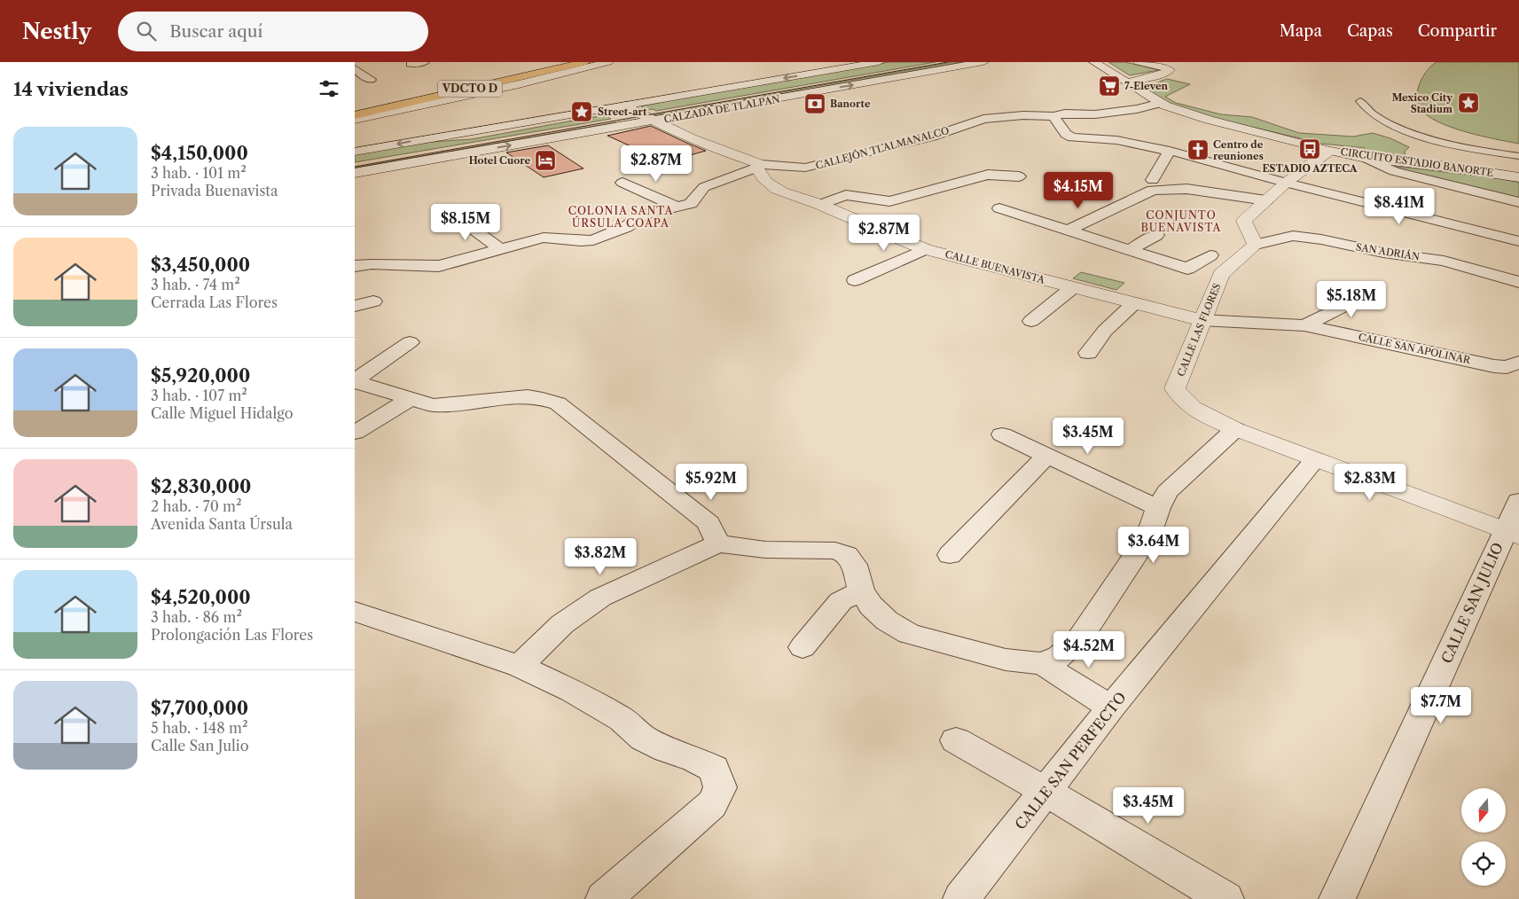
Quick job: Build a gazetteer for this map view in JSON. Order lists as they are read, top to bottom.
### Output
{
  "streets": {
    "highway": ["VDCTO D"],
    "main road": [
      "CALZADA DE TLALPAN",
      "CIRCUITO ESTADIO BANORTE",
      "CALLE BUENAVISTA",
      "CALLE LAS FLORES"
    ],
    "street": [
      "CALLEJÓN TLALMANALCO",
      "SAN ADRIÁN",
      "CALLE SAN APOLINAR",
      "CALLE SAN JULIO",
      "CALLE SAN PERFECTO"
    ]
  },
  "crossings": [
    ["CALLEJÓN TLALMANALCO", "CIRCUITO ESTADIO BANORTE"],
    ["CALLEJÓN TLALMANALCO", "CALLE BUENAVISTA"],
    ["SAN ADRIÁN", "CALLE LAS FLORES"],
    ["CALLE BUENAVISTA", "CALLE LAS FLORES"],
    ["CALLE BUENAVISTA", "CALLE SAN APOLINAR"],
    ["CALLE LAS FLORES", "CALLE SAN APOLINAR"]
  ],
  "districts": ["COLONIA SANTA ÚRSULA COAPA", "CONJUNTO BUENAVISTA"],
  "places": {
    "supermarket": ["7-Eleven"],
    "place": ["Mexico City Stadium", "Street-art"],
    "bank": ["Banorte"],
    "bus stop": ["ESTADIO AZTECA"],
    "church": ["Centro de reuniones"],
    "hotel": ["Hotel Cuore"]
  },
  "north": "bottom",
  "page": {
    "header": "Nestly",
    "search": "Buscar aquí",
    "nav": ["Mapa", "Capas", "Compartir"],
    "heading": "14 viviendas",
    "list": [
      {
        "name": "$4,150,000",
        "note": "3 hab. · 101 m² · Privada Buenavista"
      },
      {
        "name": "$3,450,000",
        "note": "3 hab. · 74 m² · Cerrada Las Flores"
      },
      {
        "name": "$5,920,000",
        "note": "3 hab. · 107 m² · Calle Miguel Hidalgo"
      },
      {
        "name": "$2,830,000",
        "note": "2 hab. · 70 m² · Avenida Santa Úrsula"
      },
      {
        "name": "$4,520,000",
        "note": "3 hab. · 86 m² · Prolongación Las Flores"
      },
      {
        "name": "$7,700,000",
        "note": "5 hab. · 148 m² · Calle San Julio"
      }
    ],
    "price": [
      "$2.87M",
      "$4.15M",
      "$8.41M",
      "$8.15M",
      "$2.87M",
      "$5.18M",
      "$3.45M",
      "$5.92M",
      "$2.83M",
      "$3.64M",
      "$3.82M",
      "$4.52M",
      "$7.7M",
      "$3.45M"
    ]
  }
}
